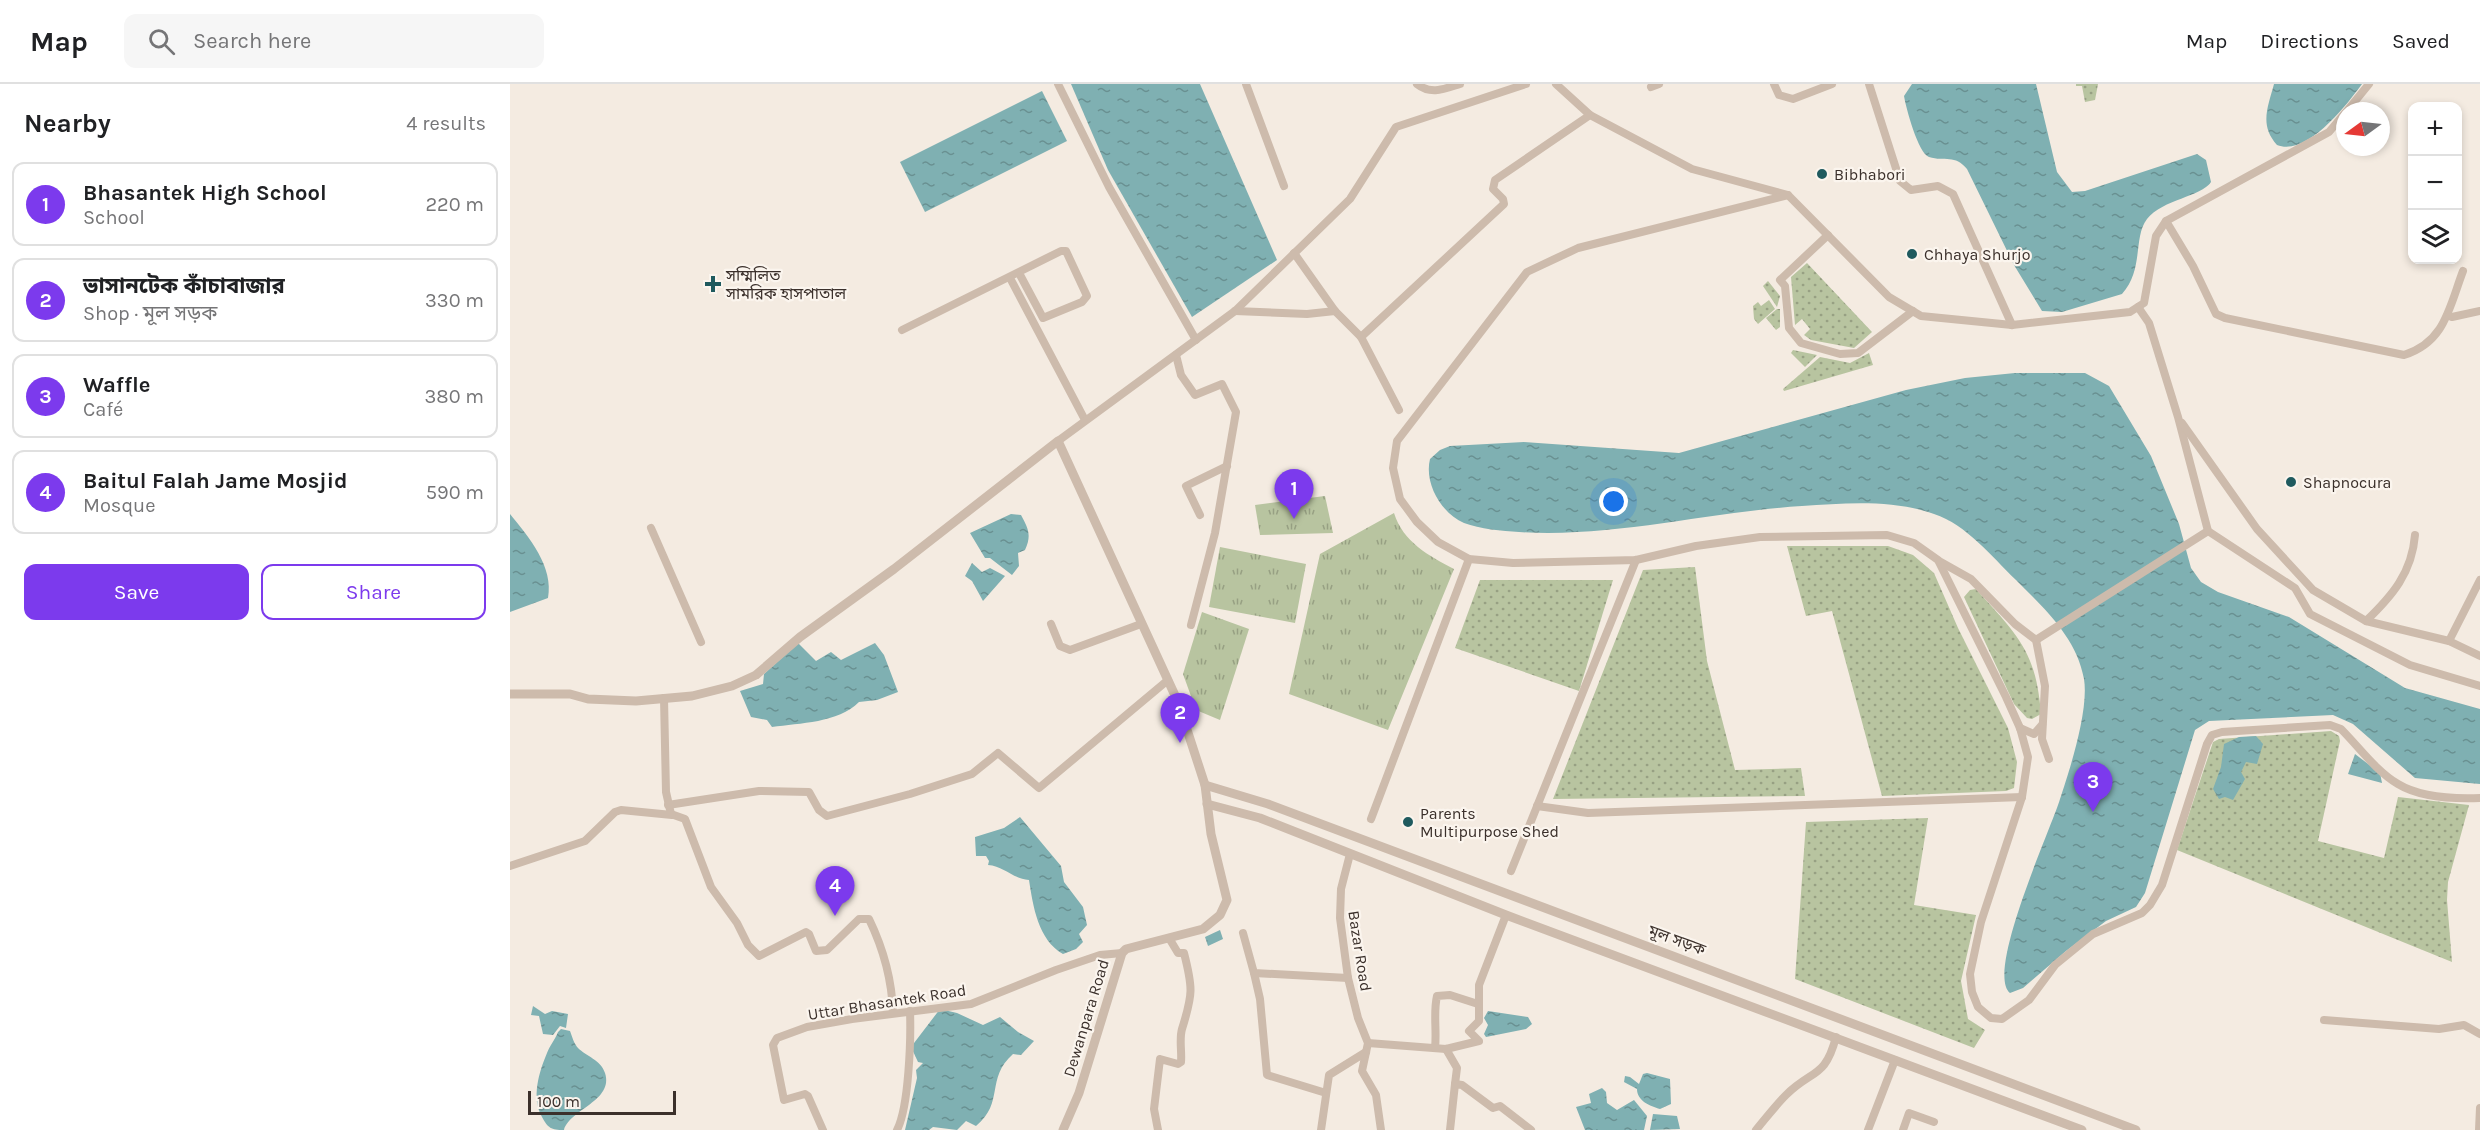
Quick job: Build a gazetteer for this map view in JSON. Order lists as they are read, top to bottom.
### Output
{
  "streets": {
    "street": [
      "মূল সড়ক",
      "Bazar Road",
      "Uttar Bhasantek Road",
      "Dewanpara Road"
    ]
  },
  "crossings": [
    ["Uttar Bhasantek Road", "Dewanpara Road"]
  ],
  "places": {
    "other": [
      "Bibhabori",
      "Chhaya Shurjo",
      "Shapnocura",
      "Parents Multipurpose Shed"
    ],
    "health": ["সম্মিলিত সামরিক হাসপাতাল"]
  },
  "scale_bar": "100 m",
  "north": "left",
  "page": {
    "header": "Map",
    "search": "Search here",
    "nav": ["Map", "Directions", "Saved"],
    "heading": ["Nearby", "4 results"],
    "map_buttons": ["+", "−"],
    "list": [
      {
        "mark": "1",
        "name": "Bhasantek High School",
        "note": "School",
        "value": "220 m"
      },
      {
        "mark": "2",
        "name": "ভাসানটেক কাঁচাবাজার",
        "note": "Shop · মূল সড়ক",
        "value": "330 m"
      },
      {
        "mark": "3",
        "name": "Waffle",
        "note": "Café",
        "value": "380 m"
      },
      {
        "mark": "4",
        "name": "Baitul Falah Jame Mosjid",
        "note": "Mosque",
        "value": "590 m"
      }
    ],
    "pins": [
      "1",
      "2",
      "3",
      "4"
    ],
    "buttons": ["Save", "Share"],
    "scale": "100 m"
  }
}
